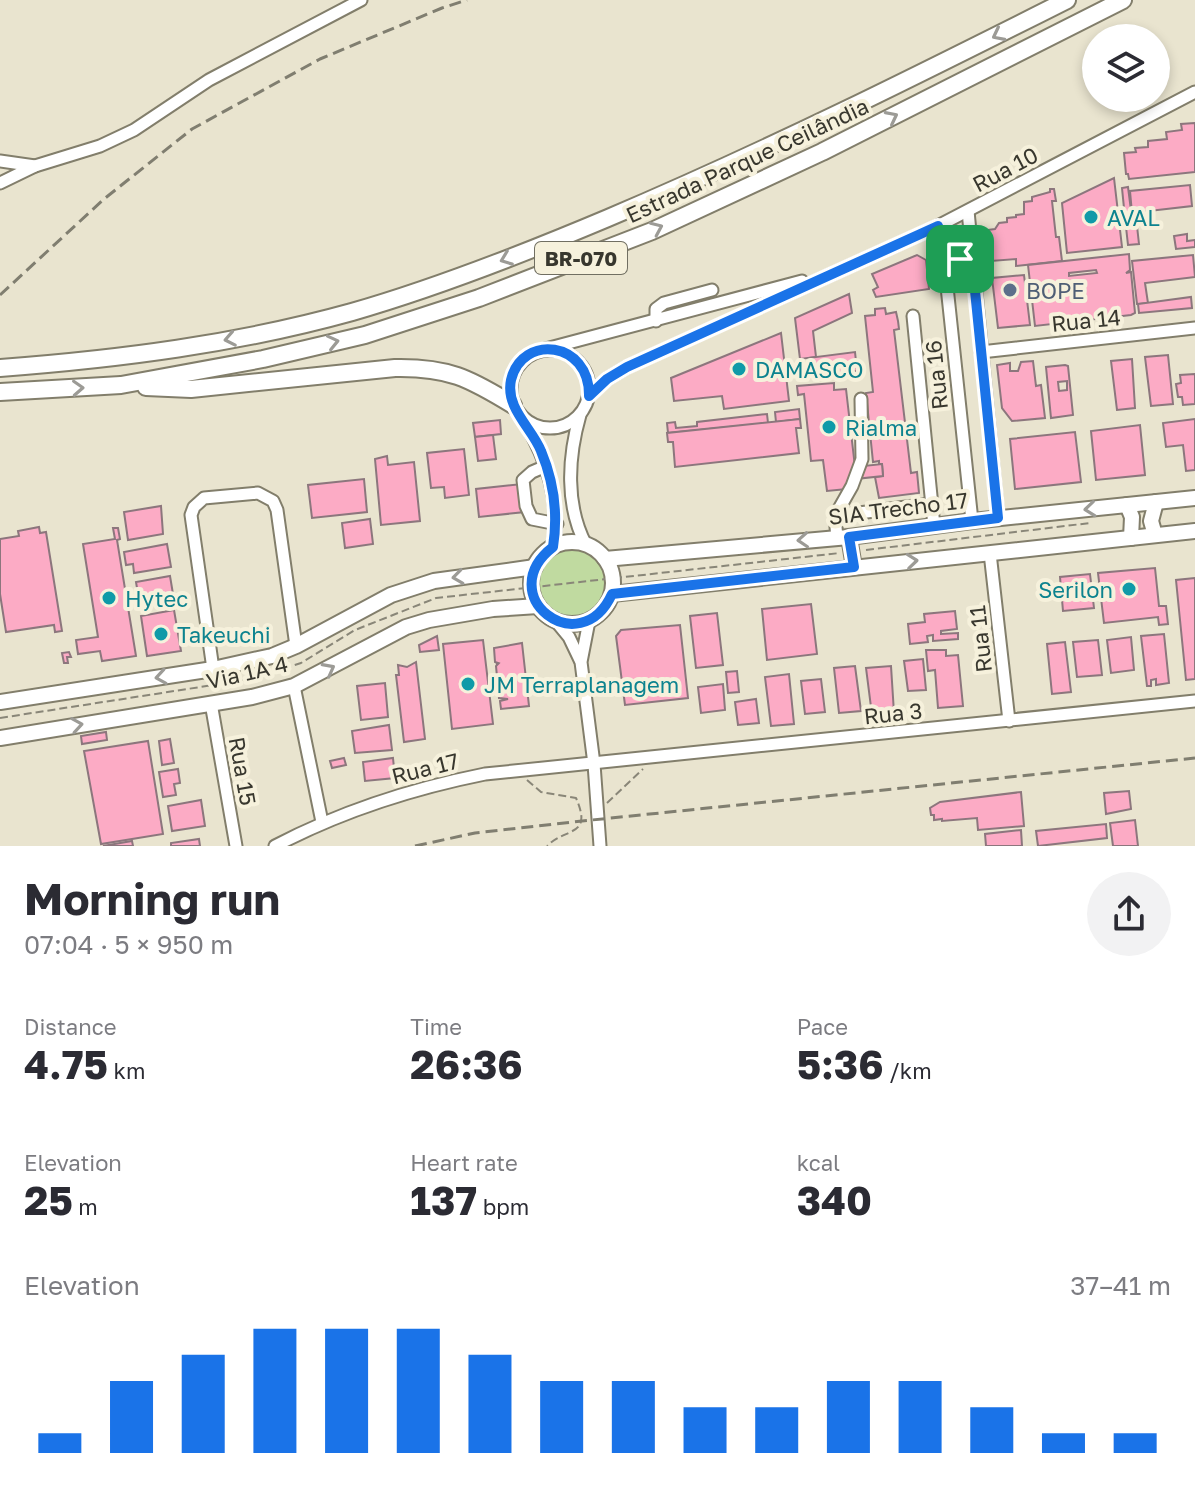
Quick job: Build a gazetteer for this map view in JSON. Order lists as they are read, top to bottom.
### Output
{
  "streets": {
    "highway": ["Estrada Parque Ceilândia", "BR-070"],
    "main road": ["SIA Trecho 17", "Via 1A 4"],
    "street": [
      "Rua 10",
      "Rua 14",
      "Rua 16",
      "Rua 11",
      "Rua 3",
      "Rua 17",
      "Rua 15"
    ]
  },
  "crossings": [
    ["Rua 10", "Rua 16"],
    ["Rua 16", "SIA Trecho 17"],
    ["SIA Trecho 17", "Rua 11"],
    ["Rua 11", "Rua 3"],
    ["Via 1A 4", "Rua 15"],
    ["Rua 3", "Rua 17"]
  ],
  "places": [
    "AVAL",
    "BOPE",
    "DAMASCO",
    "Rialma",
    "Serilon",
    "Hytec",
    "Takeuchi",
    "JM Terraplanagem"
  ],
  "page": {
    "heading": ["Morning run", "07:04 · 5 × 950 m"],
    "stats": [
      ["Distance", "4.75 km"],
      ["Time", "26:36"],
      ["Pace", "5:36 /km"],
      ["Elevation", "25 m"],
      ["Heart rate", "137 bpm"],
      ["kcal", "340"]
    ],
    "chart": ["Elevation", "37–41 m"]
  }
}
